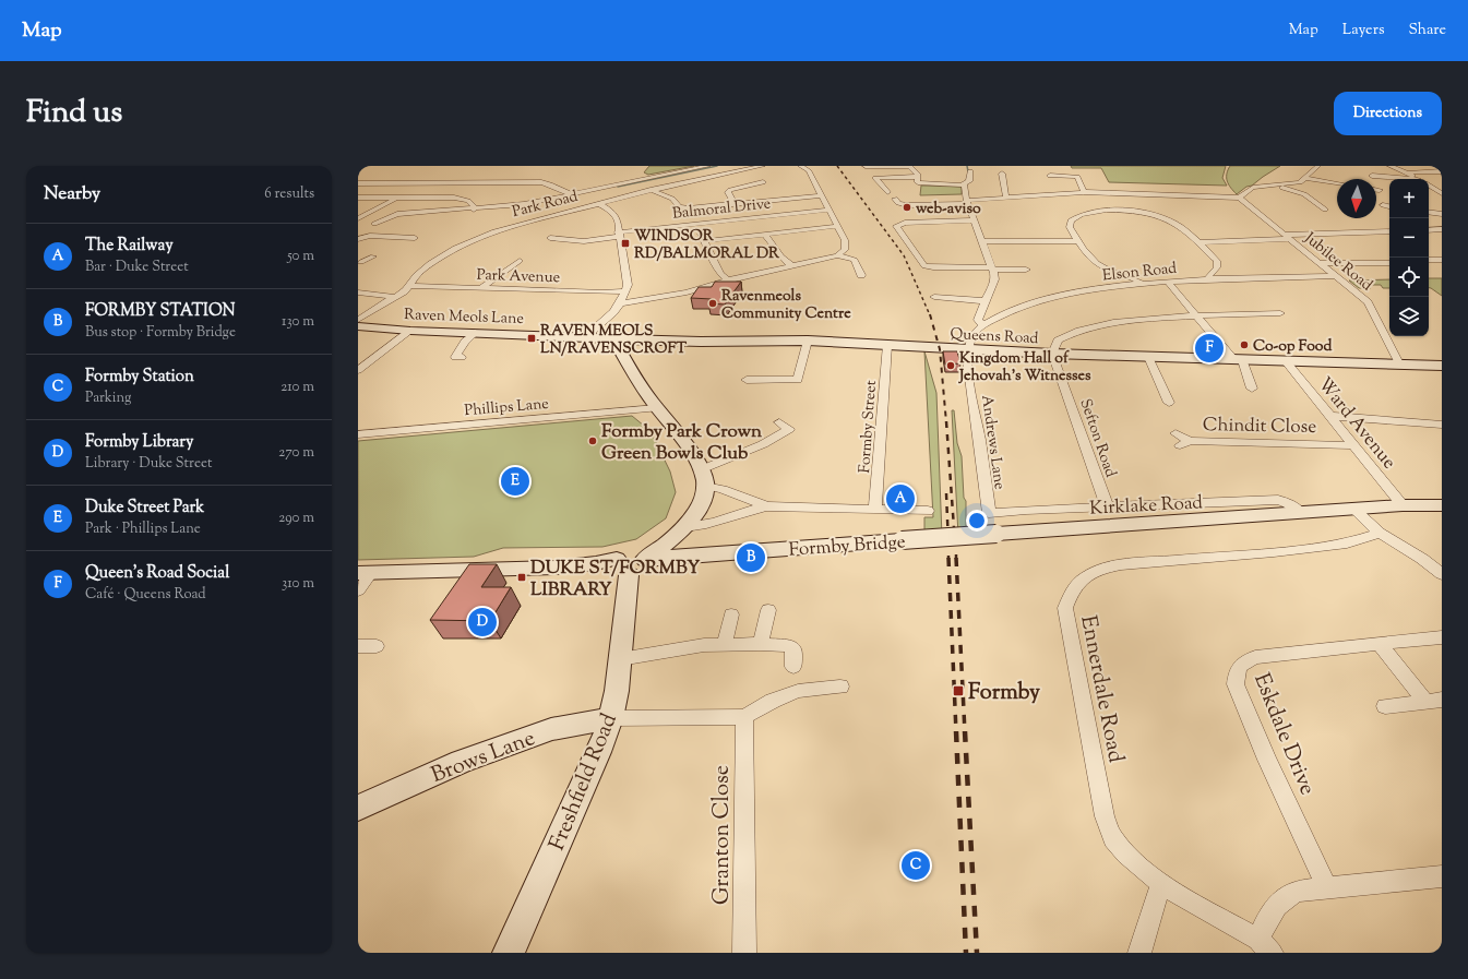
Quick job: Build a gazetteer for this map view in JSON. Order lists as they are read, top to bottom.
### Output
{
  "streets": {
    "street": [
      "Park Road",
      "Balmoral Drive",
      "Jubilee Road",
      "Elson Road",
      "Park Avenue",
      "Raven Meols Lane",
      "Queens Road",
      "Phillips Lane",
      "Ward Avenue",
      "Chindit Close",
      "Formby Street",
      "Sefton Road",
      "Andrews Lane",
      "Kirklake Road",
      "Formby Bridge",
      "Ennerdale Road",
      "Eskdale Drive",
      "Brows Lane",
      "Freshfield Road",
      "Granton Close"
    ]
  },
  "crossings": [
    ["Park Road", "Park Avenue"],
    ["Jubilee Road", "Elson Road"],
    ["Jubilee Road", "Queens Road"],
    ["Elson Road", "Queens Road"],
    ["Elson Road", "Andrews Lane"],
    ["Raven Meols Lane", "Queens Road"],
    ["Raven Meols Lane", "Formby Street"],
    ["Queens Road", "Ward Avenue"],
    ["Queens Road", "Sefton Road"],
    ["Queens Road", "Andrews Lane"],
    ["Ward Avenue", "Chindit Close"],
    ["Ward Avenue", "Kirklake Road"],
    ["Sefton Road", "Kirklake Road"],
    ["Andrews Lane", "Kirklake Road"],
    ["Kirklake Road", "Formby Bridge"],
    ["Brows Lane", "Freshfield Road"]
  ],
  "places": {
    "other": [
      "web-aviso",
      "Ravenmeols Community Centre",
      "Co-op Food",
      "Kingdom Hall of Jehovah's Witnesses",
      "Formby Park Crown Green Bowls Club"
    ],
    "transit": [
      "WINDSOR RD/BALMORAL DR",
      "RAVEN MEOLS LN/RAVENSCROFT",
      "DUKE ST/FORMBY LIBRARY",
      "Formby"
    ]
  },
  "north": "bottom",
  "page": {
    "header": "Map",
    "nav": ["Map", "Layers", "Share"],
    "title": "Find us",
    "buttons": "Directions",
    "heading": ["Nearby", "6 results"],
    "map_buttons": ["+", "−"],
    "list": [
      {
        "mark": "A",
        "name": "The Railway",
        "note": "Bar · Duke Street",
        "value": "50 m"
      },
      {
        "mark": "B",
        "name": "FORMBY STATION",
        "note": "Bus stop · Formby Bridge",
        "value": "130 m"
      },
      {
        "mark": "C",
        "name": "Formby Station",
        "note": "Parking",
        "value": "210 m"
      },
      {
        "mark": "D",
        "name": "Formby Library",
        "note": "Library · Duke Street",
        "value": "270 m"
      },
      {
        "mark": "E",
        "name": "Duke Street Park",
        "note": "Park · Phillips Lane",
        "value": "290 m"
      },
      {
        "mark": "F",
        "name": "Queen's Road Social",
        "note": "Café · Queens Road",
        "value": "310 m"
      }
    ],
    "pins": [
      "F",
      "E",
      "A",
      "B",
      "D",
      "C"
    ]
  }
}
